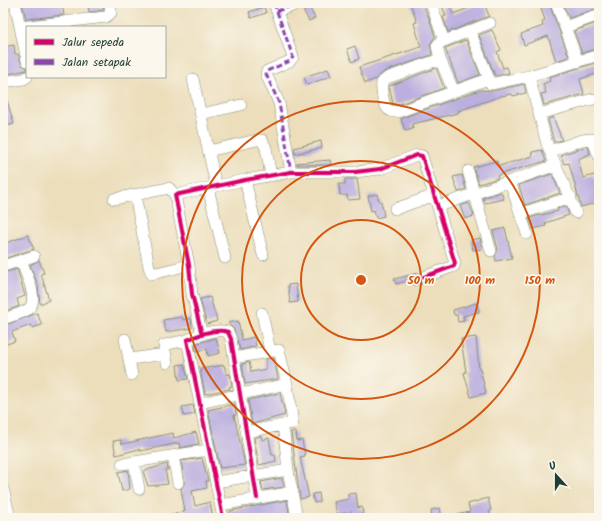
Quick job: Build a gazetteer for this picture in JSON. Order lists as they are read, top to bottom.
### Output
{
  "legend": ["Jalur sepeda", "Jalan setapak"],
  "north": "top",
  "rings": ["50 m", "100 m", "150 m"]
}
